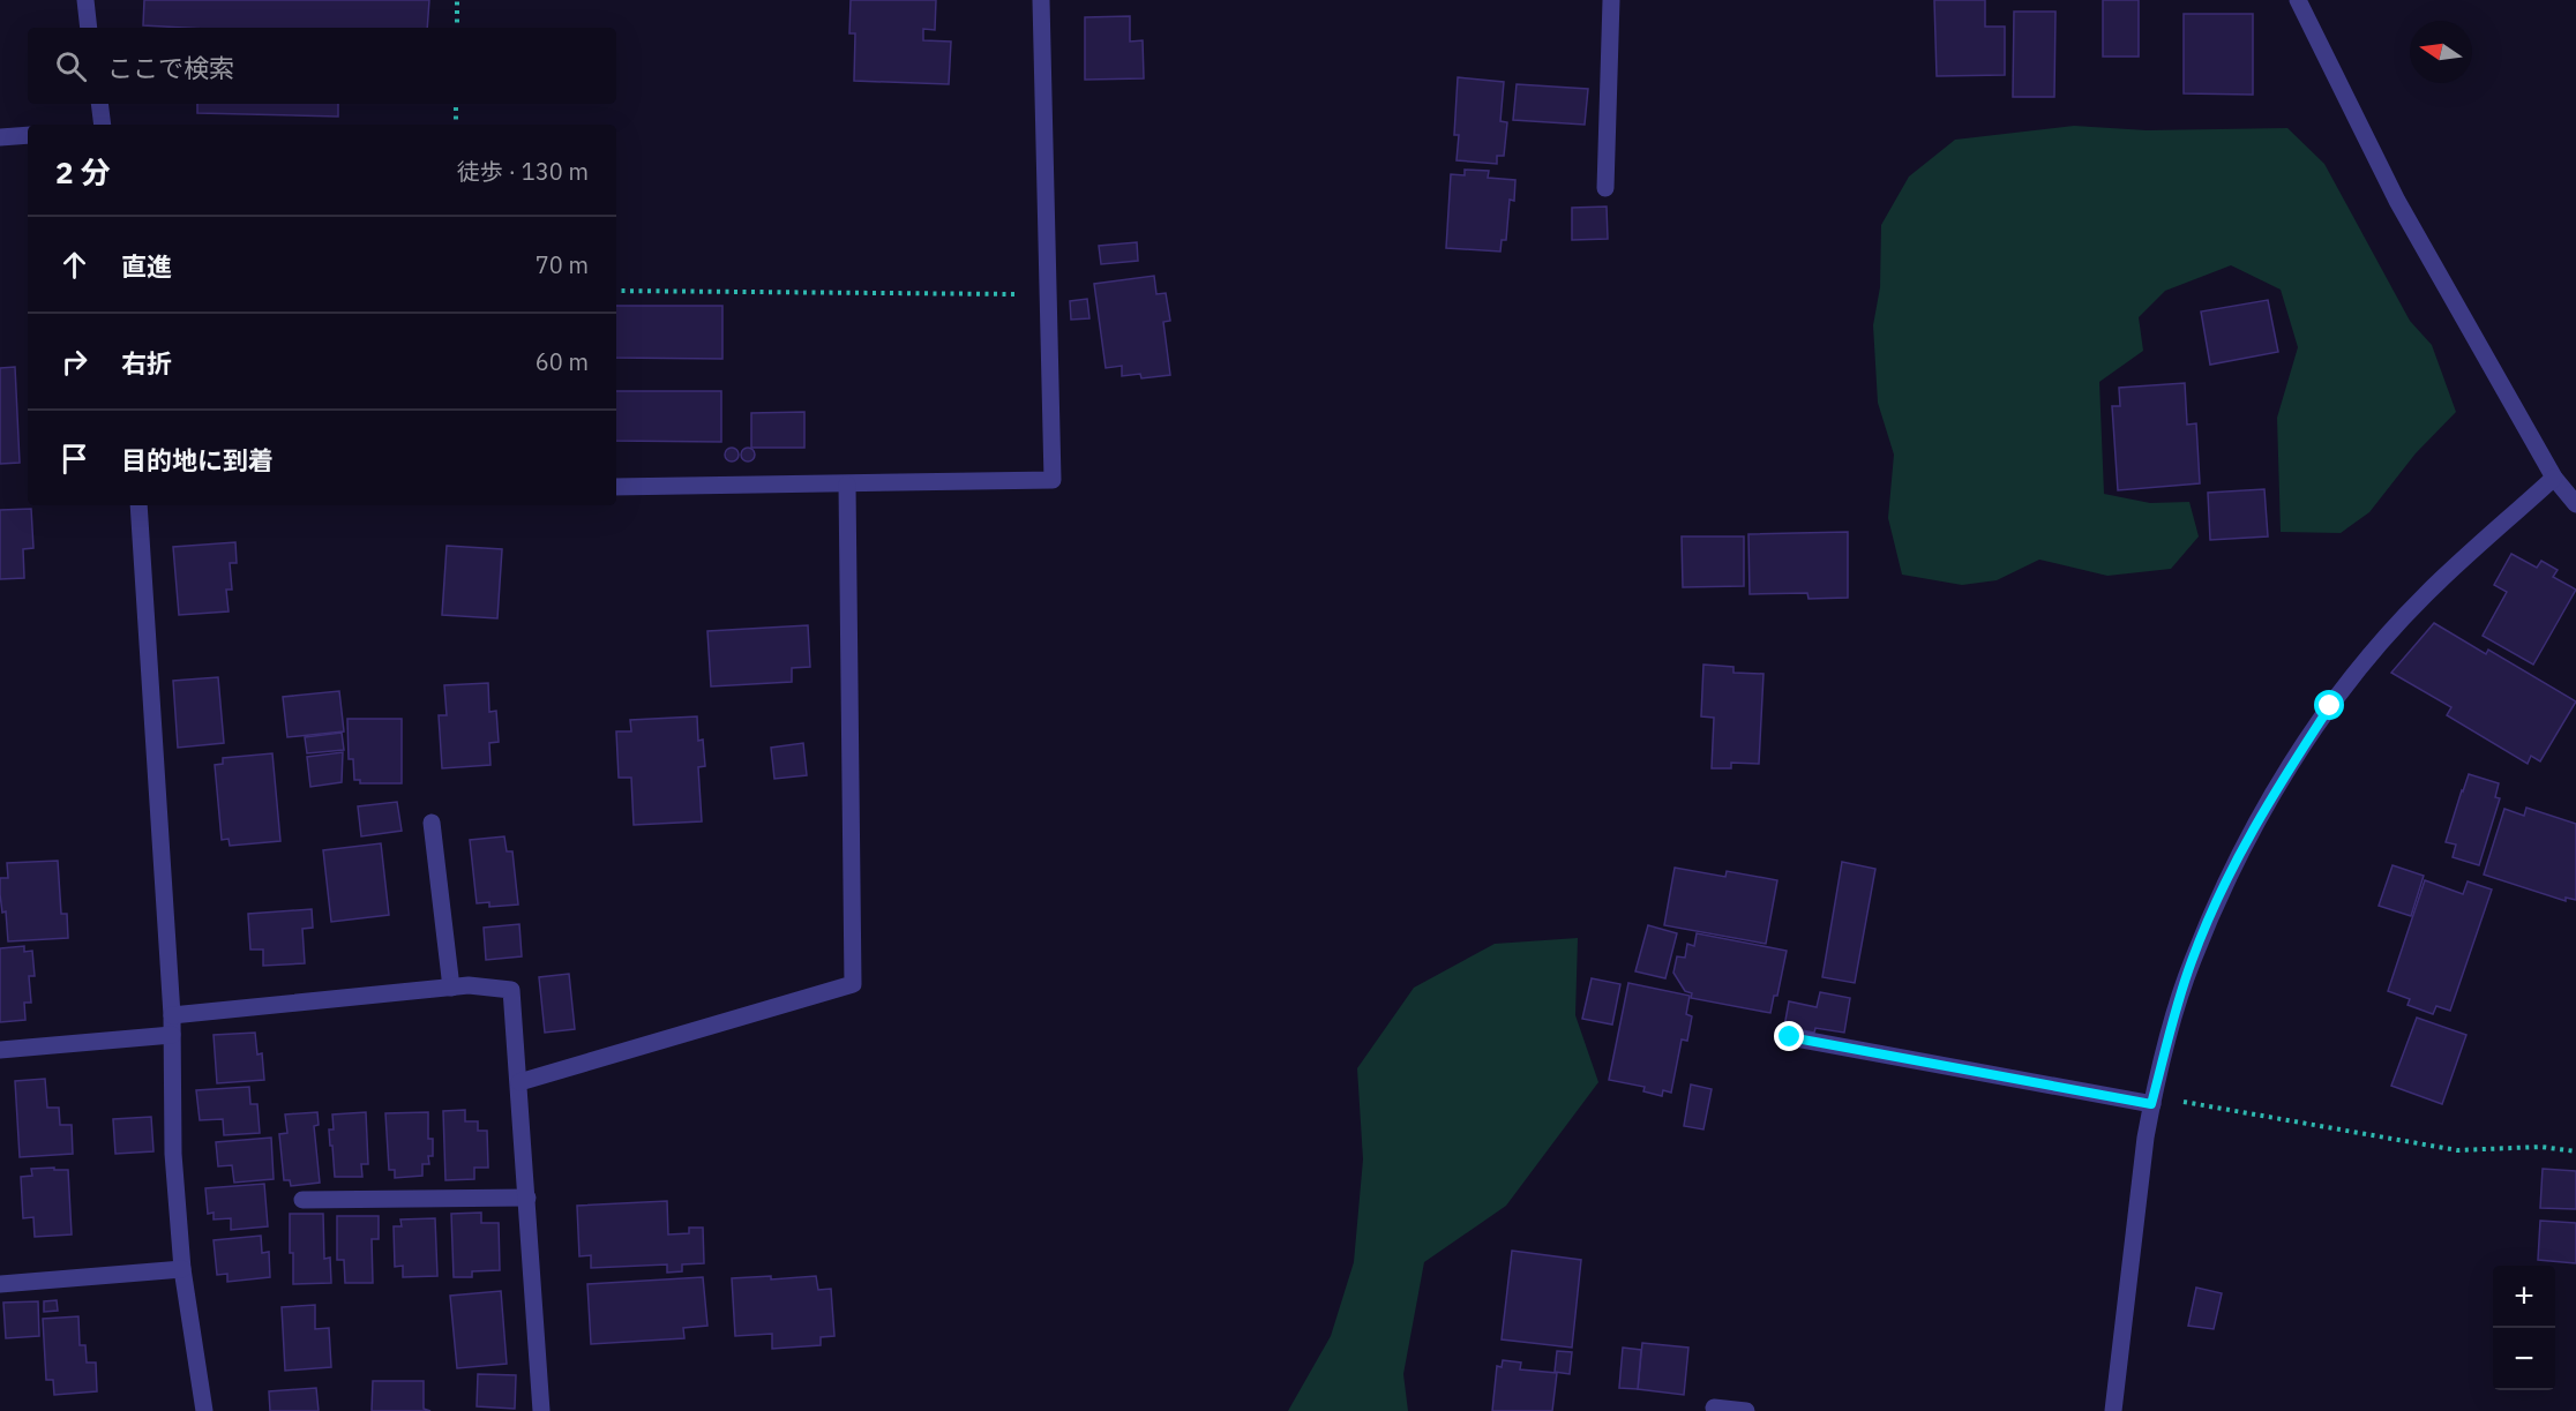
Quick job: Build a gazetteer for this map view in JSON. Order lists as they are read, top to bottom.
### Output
{
  "north": "left",
  "page": {
    "search": "ここで検索",
    "heading": ["2 分", "徒歩 · 130 m"],
    "list": [
      ["直進", "70 m"],
      ["右折", "60 m"],
      "目的地に到着"
    ],
    "map_buttons": ["+", "−"]
  }
}
